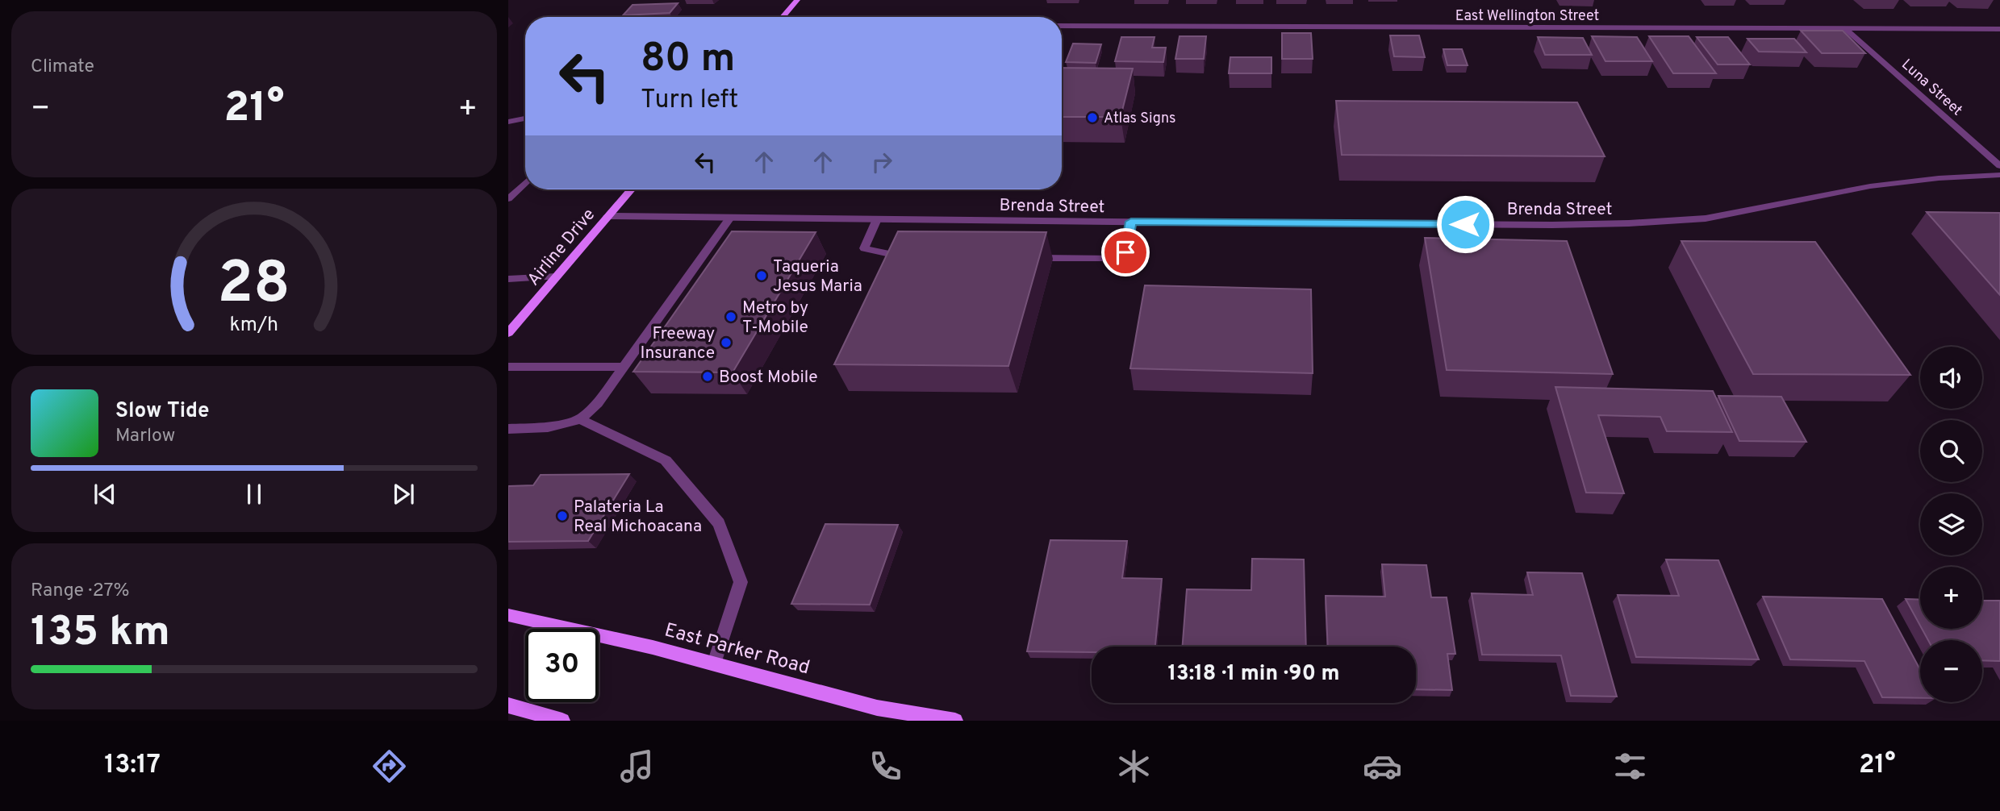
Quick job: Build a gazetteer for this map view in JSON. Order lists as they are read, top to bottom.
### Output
{
  "streets": {
    "main road": ["Airline Drive", "East Parker Road"],
    "street": ["East Wellington Street", "Luna Street", "Brenda Street"]
  },
  "crossings": [
    ["East Wellington Street", "Luna Street"],
    ["Brenda Street", "Airline Drive"]
  ],
  "places": [
    "Atlas Signs",
    "Taqueria Jesus Maria",
    "Metro by T-Mobile",
    "Freeway Insurance",
    "Boost Mobile",
    "Palateria La Real Michoacana"
  ],
  "page": {
    "tile": [
      "Climate",
      ["Range · 27%", "135 km"]
    ],
    "turn": ["80 m", "Turn left"],
    "heat": ["−", "21°", "+"],
    "map_buttons": ["+", "−"],
    "song": ["Slow Tide", "Marlow"],
    "limit": "30",
    "trip": "13:18 · 1 min · 90 m",
    "tabs": ["13:17", "21°"],
    "gauge": ["28", "km/h"]
  }
}
